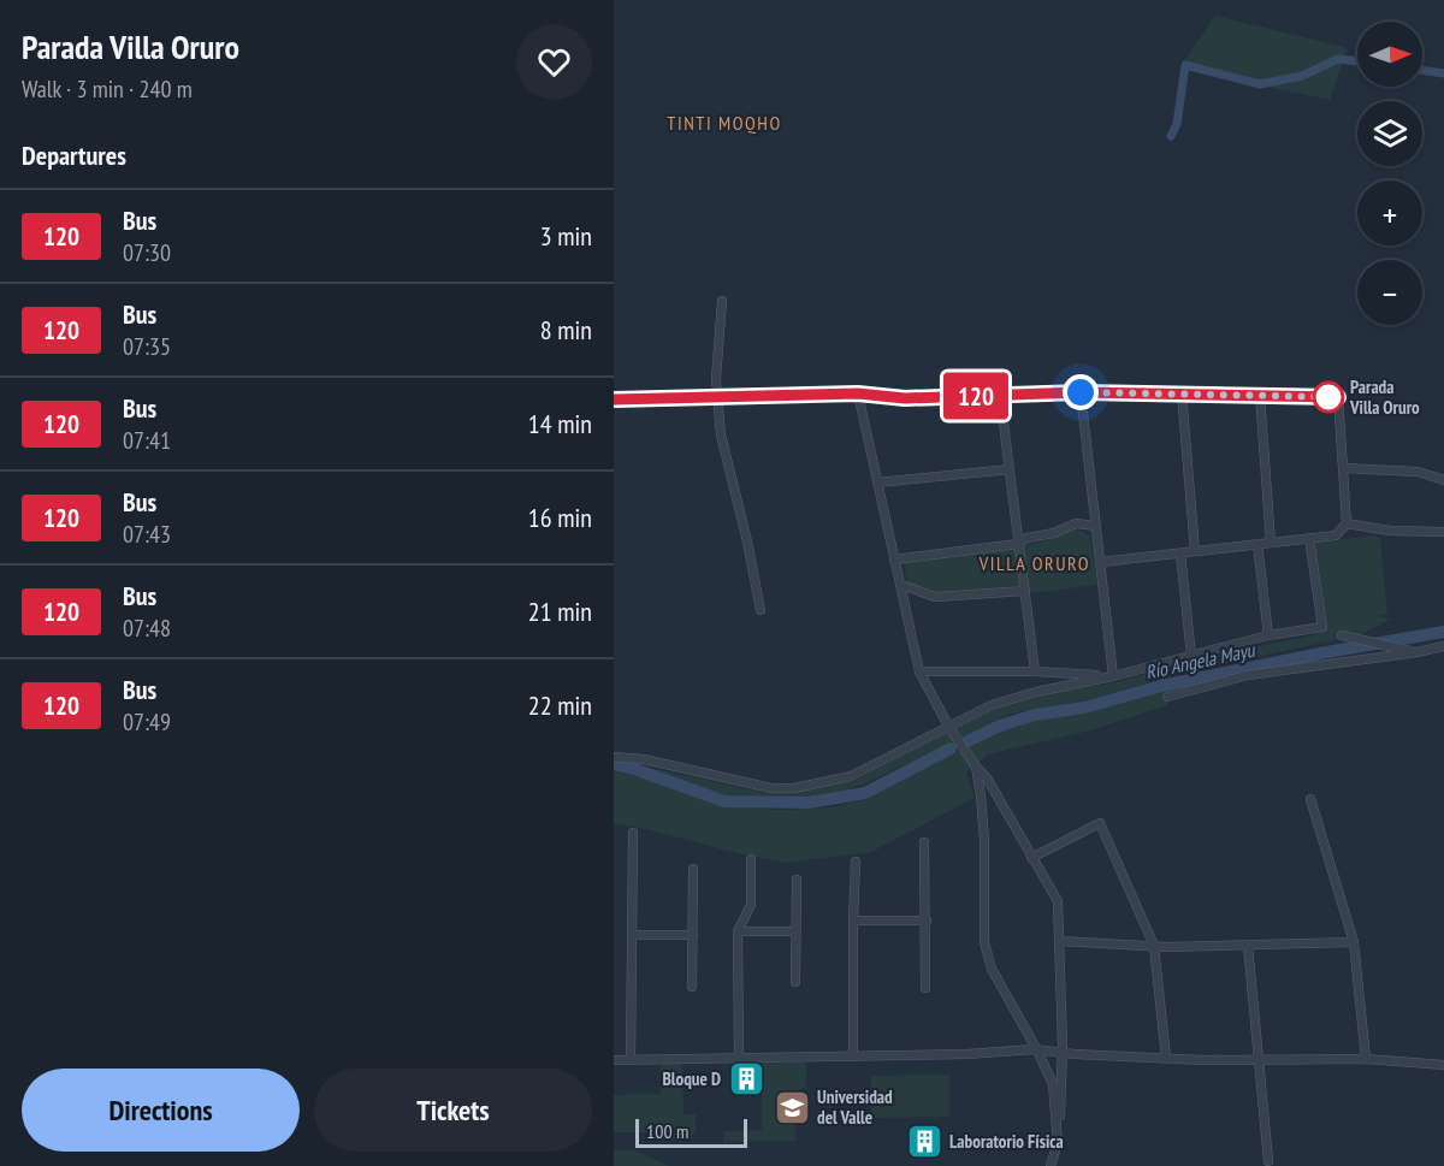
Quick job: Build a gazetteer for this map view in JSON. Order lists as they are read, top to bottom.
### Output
{
  "districts": ["TINTI MOQHO", "VILLA ORURO"],
  "water": ["Río Angela Mayu"],
  "places": {
    "other": ["Parada Villa Oruro"],
    "building": ["Bloque D", "Laboratorio Física"],
    "school or university": ["Universidad del Valle"]
  },
  "lines": ["bus line 120"],
  "scale_bar": "100 m",
  "north": "right",
  "page": {
    "heading": [
      ["Parada Villa Oruro", "Walk · 3 min · 240 m"],
      "Departures"
    ],
    "on_map": "120",
    "map_buttons": ["+", "−"],
    "list": [
      {
        "mark": "120",
        "name": "Bus",
        "note": "07:30",
        "value": "3 min"
      },
      {
        "mark": "120",
        "name": "Bus",
        "note": "07:35",
        "value": "8 min"
      },
      {
        "mark": "120",
        "name": "Bus",
        "note": "07:41",
        "value": "14 min"
      },
      {
        "mark": "120",
        "name": "Bus",
        "note": "07:43",
        "value": "16 min"
      },
      {
        "mark": "120",
        "name": "Bus",
        "note": "07:48",
        "value": "21 min"
      },
      {
        "mark": "120",
        "name": "Bus",
        "note": "07:49",
        "value": "22 min"
      }
    ],
    "buttons": ["Directions", "Tickets"],
    "scale": "100 m"
  }
}
